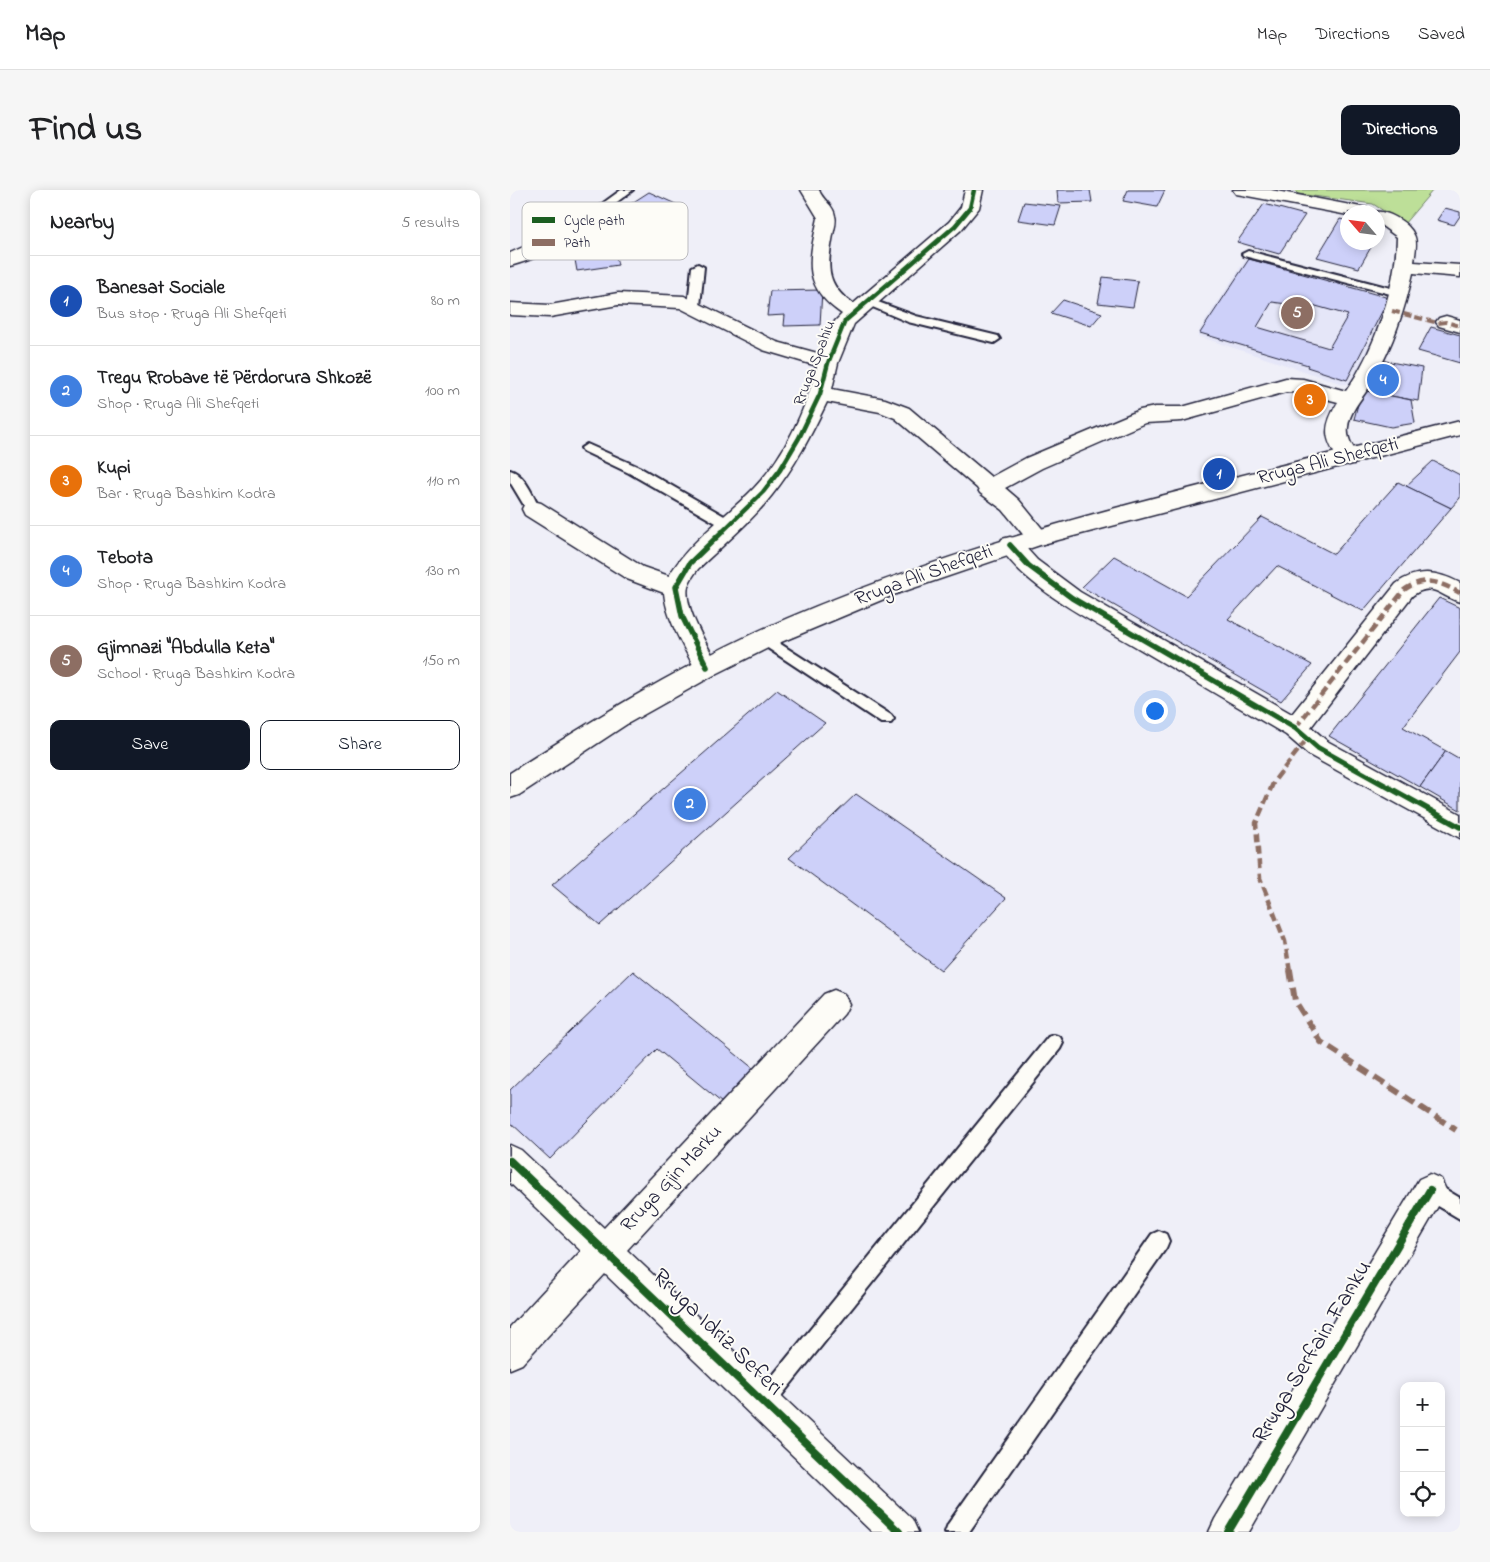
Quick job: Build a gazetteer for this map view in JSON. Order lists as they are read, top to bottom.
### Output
{
  "streets": {
    "street": [
      "Rruga Spahiu",
      "Rruga Ali Shefqeti",
      "Rruga Gjin Marku",
      "Rruga Idriz Seferi",
      "Rruga Serfain Fanku"
    ]
  },
  "crossings": [
    ["Rruga Gjin Marku", "Rruga Idriz Seferi"]
  ],
  "legend": ["Cycle path", "Path"],
  "north": "top left",
  "page": {
    "header": "Map",
    "nav": ["Map", "Directions", "Saved"],
    "title": "Find us",
    "buttons": [
      "Directions",
      ["Save", "Share"]
    ],
    "heading": ["Nearby", "5 results"],
    "list": [
      {
        "mark": "1",
        "name": "Banesat Sociale",
        "note": "Bus stop · Rruga Ali Shefqeti",
        "value": "80 m"
      },
      {
        "mark": "2",
        "name": "Tregu Rrobave të Përdorura Shkozë",
        "note": "Shop · Rruga Ali Shefqeti",
        "value": "100 m"
      },
      {
        "mark": "3",
        "name": "Kupi",
        "note": "Bar · Rruga Bashkim Kodra",
        "value": "110 m"
      },
      {
        "mark": "4",
        "name": "Tebota",
        "note": "Shop · Rruga Bashkim Kodra",
        "value": "130 m"
      },
      {
        "mark": "5",
        "name": "Gjimnazi \"Abdulla Keta\"",
        "note": "School · Rruga Bashkim Kodra",
        "value": "150 m"
      }
    ],
    "pins": [
      "5",
      "4",
      "3",
      "1",
      "2"
    ],
    "map_buttons": ["+", "−"]
  }
}
